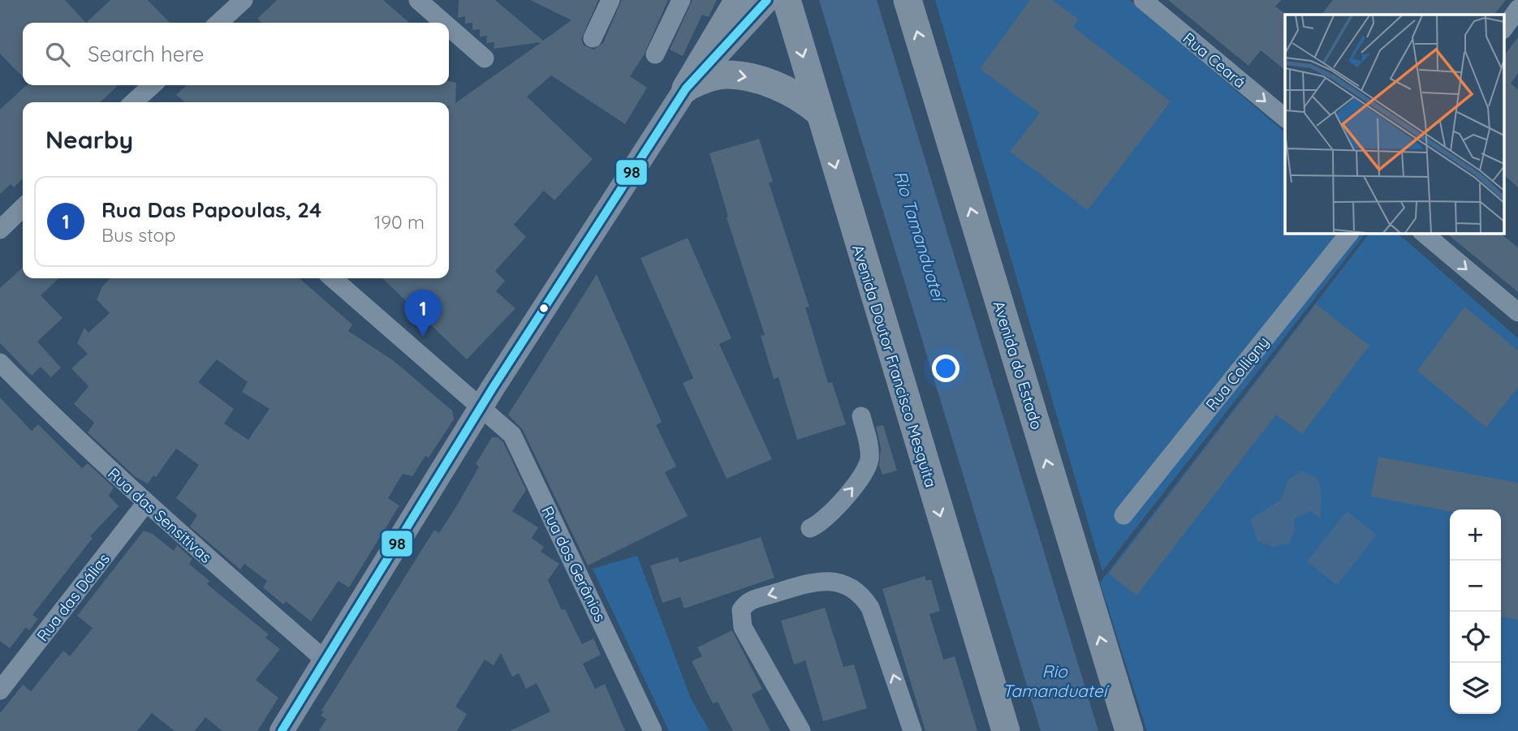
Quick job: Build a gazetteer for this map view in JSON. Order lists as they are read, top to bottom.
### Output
{
  "streets": {
    "highway": ["Avenida do Estado", "Avenida Doutor Francisco Mesquita"],
    "street": [
      "Rua Ceará",
      "Rua Colligny",
      "Rua das Sensitivas",
      "Rua dos Gerânios",
      "Rua das Dálias"
    ]
  },
  "crossings": [
    ["Rua das Sensitivas", "Rua das Dálias"]
  ],
  "one_way": ["Rua Ceará", "Avenida do Estado", "Avenida Doutor Francisco Mesquita"],
  "water": ["Rio Tamanduateí"],
  "lines": ["transit line 98"],
  "page": {
    "search": "Search here",
    "heading": "Nearby",
    "list": [
      {
        "mark": "1",
        "name": "Rua Das Papoulas, 24",
        "note": "Bus stop",
        "value": "190 m"
      }
    ],
    "pins": "1",
    "map_buttons": ["+", "−"]
  }
}
